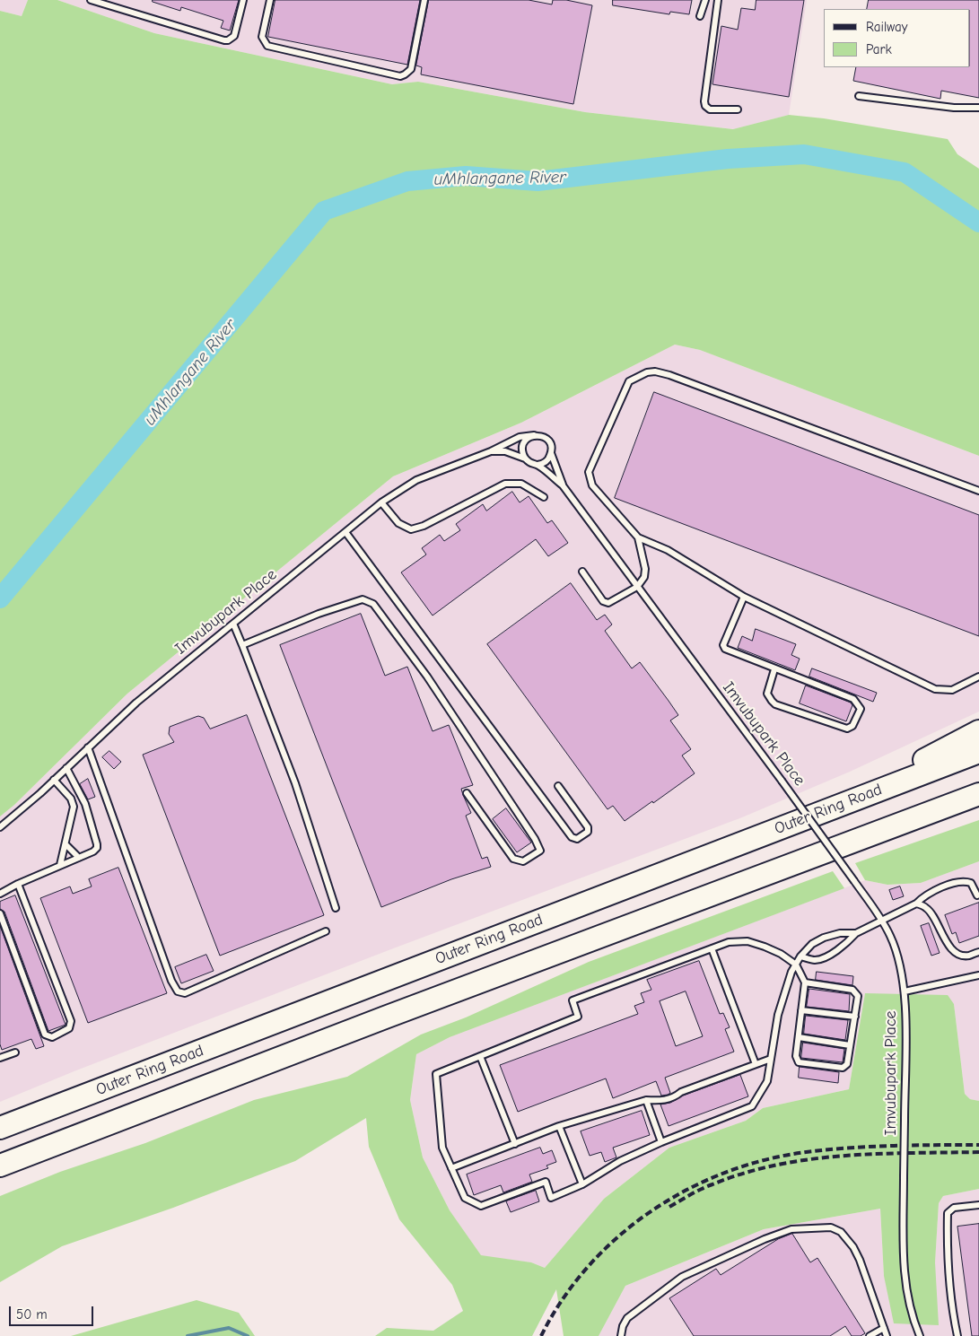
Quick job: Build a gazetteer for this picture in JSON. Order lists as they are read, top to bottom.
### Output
{
  "streets": {
    "highway": ["Outer Ring Road"],
    "lane": ["Imvubupark Place"]
  },
  "water": ["uMhlangane River"],
  "legend": ["Railway", "Park"],
  "scale_bar": "50 m"
}
